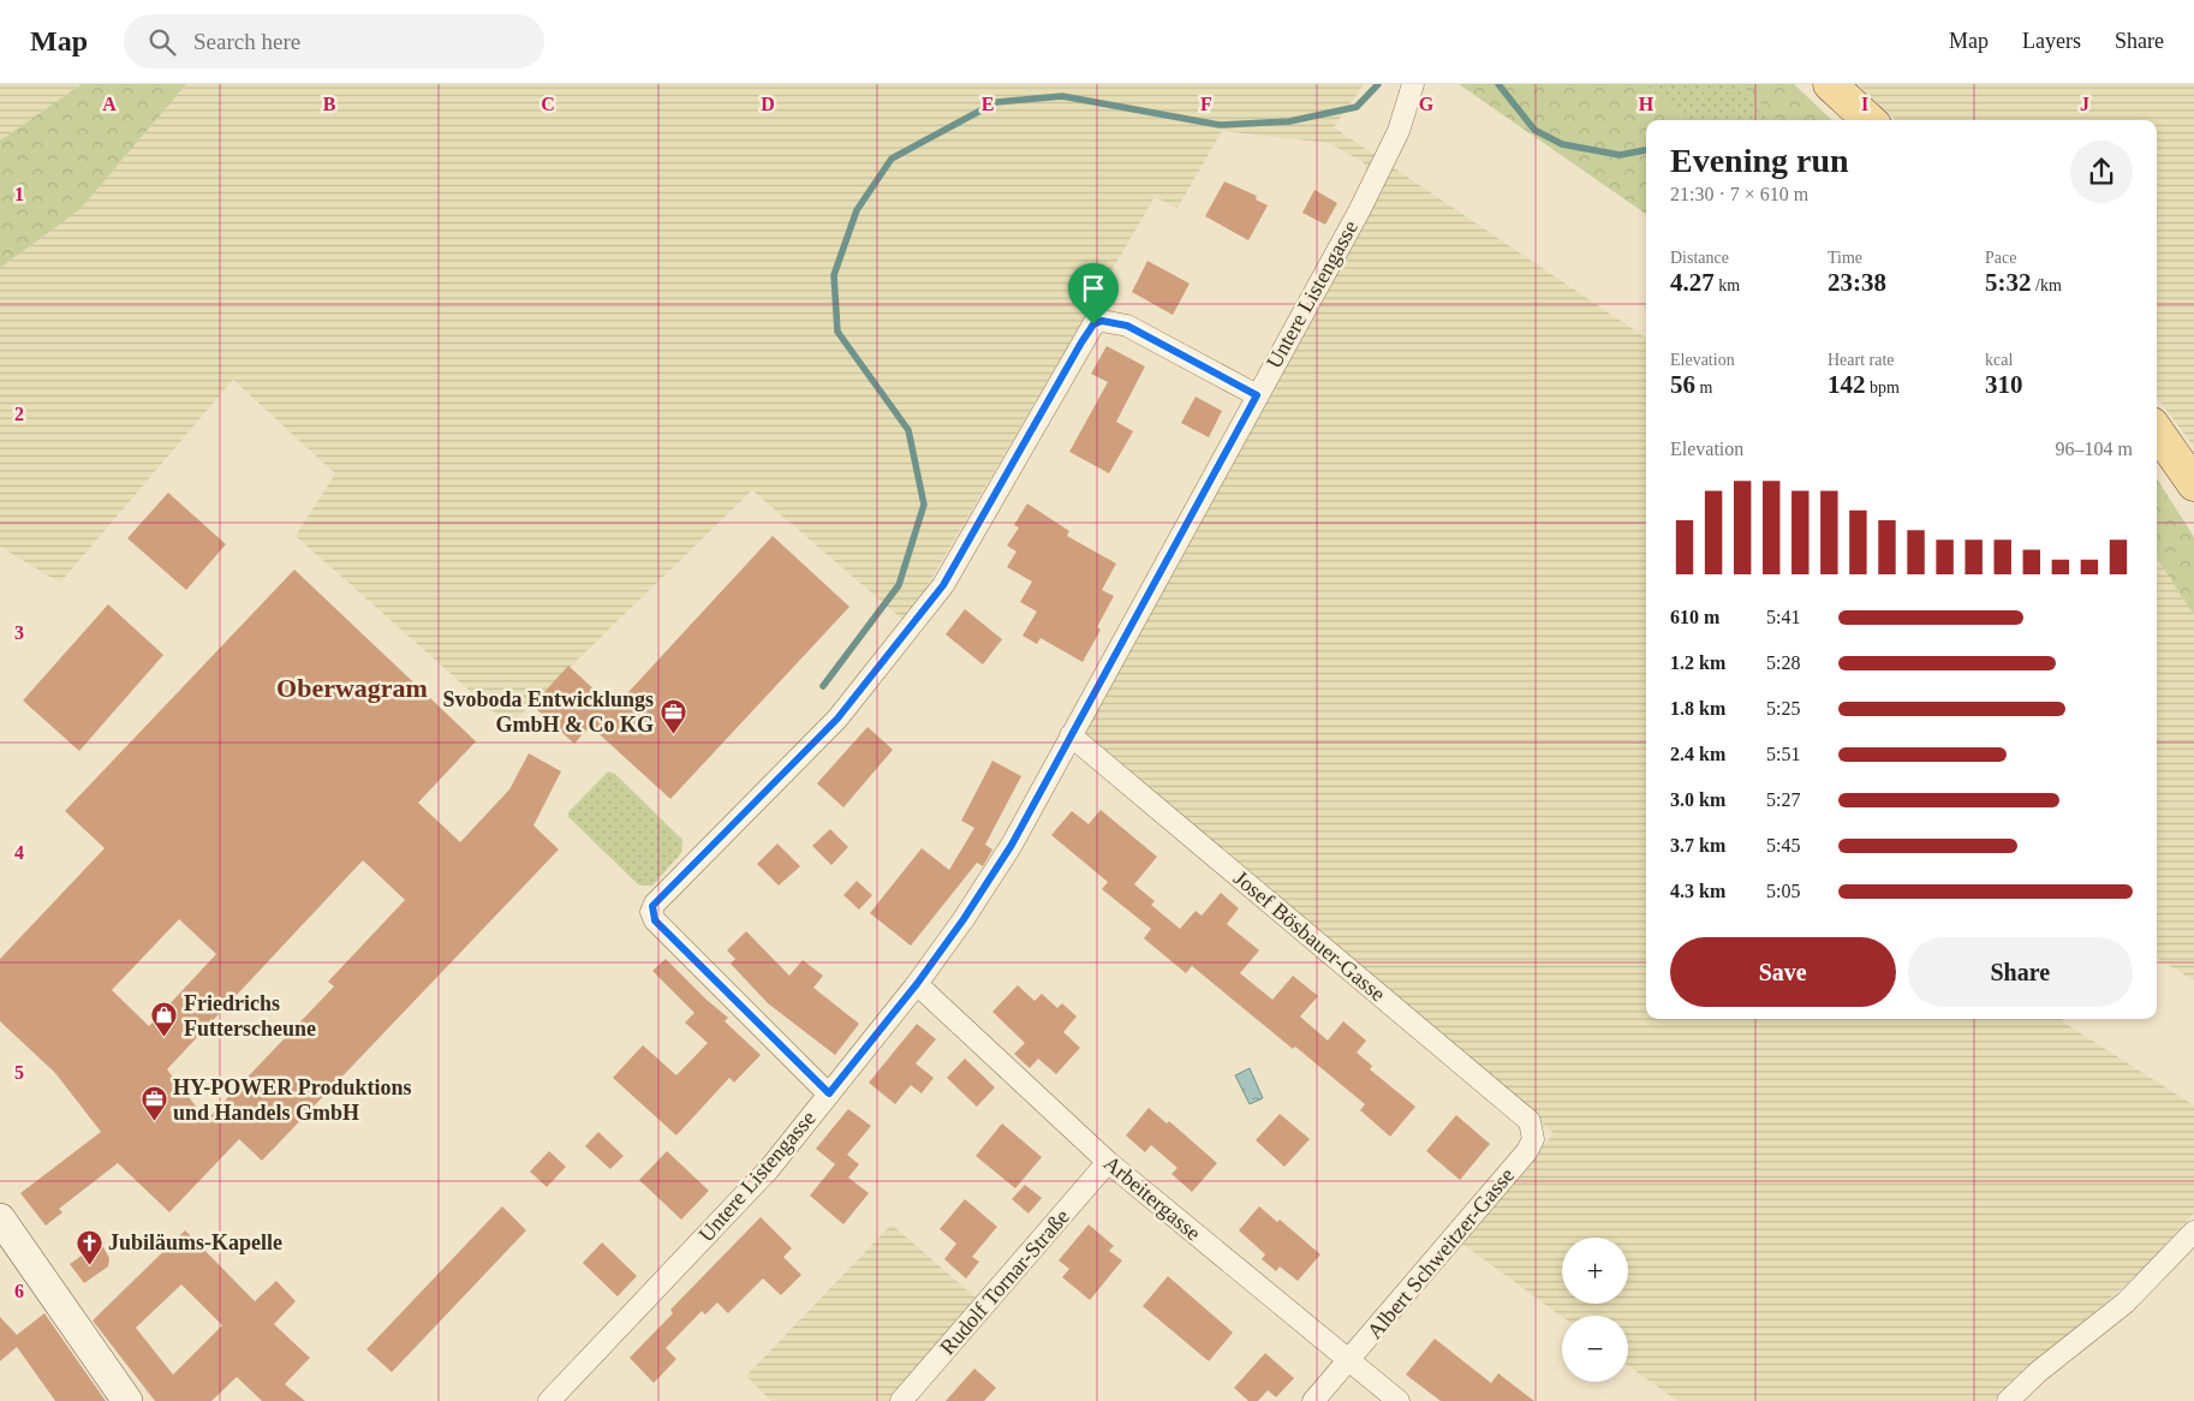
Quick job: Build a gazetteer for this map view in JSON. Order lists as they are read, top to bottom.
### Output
{
  "streets": {
    "street": [
      "Untere Listengasse",
      "Josef Bösbauer-Gasse",
      "Arbeitergasse",
      "Albert Schweitzer-Gasse",
      "Rudolf Tornar-Straße"
    ]
  },
  "crossings": [
    ["Untere Listengasse", "Josef Bösbauer-Gasse"],
    ["Untere Listengasse", "Arbeitergasse"],
    ["Josef Bösbauer-Gasse", "Albert Schweitzer-Gasse"],
    ["Arbeitergasse", "Albert Schweitzer-Gasse"],
    ["Arbeitergasse", "Rudolf Tornar-Straße"]
  ],
  "districts": ["Oberwagram"],
  "places": {
    "office": ["Svoboda Entwicklungs GmbH & Co KG", "HY-POWER Produktions und Handels GmbH"],
    "shop": ["Friedrichs Futterscheune"],
    "church": ["Jubiläums-Kapelle"]
  },
  "page": {
    "header": "Map",
    "search": "Search here",
    "nav": ["Map", "Layers", "Share"],
    "heading": ["Evening run", "21:30 · 7 × 610 m"],
    "stats": [
      ["Distance", "4.27 km"],
      ["Time", "23:38"],
      ["Pace", "5:32 /km"],
      ["Elevation", "56 m"],
      ["Heart rate", "142 bpm"],
      ["kcal", "310"]
    ],
    "chart": ["Elevation", "96–104 m"],
    "list": [
      {
        "name": "610 m",
        "note": "5:41"
      },
      {
        "name": "1.2 km",
        "note": "5:28"
      },
      {
        "name": "1.8 km",
        "note": "5:25"
      },
      {
        "name": "2.4 km",
        "note": "5:51"
      },
      {
        "name": "3.0 km",
        "note": "5:27"
      },
      {
        "name": "3.7 km",
        "note": "5:45"
      },
      {
        "name": "4.3 km",
        "note": "5:05"
      }
    ],
    "buttons": ["Save", "Share"],
    "map_buttons": ["+", "−"]
  },
  "grid": {
    "columns": [
      "A",
      "B",
      "C",
      "D",
      "E",
      "F",
      "G",
      "H",
      "I",
      "J"
    ],
    "rows": [
      "1",
      "2",
      "3",
      "4",
      "5",
      "6"
    ]
  }
}
